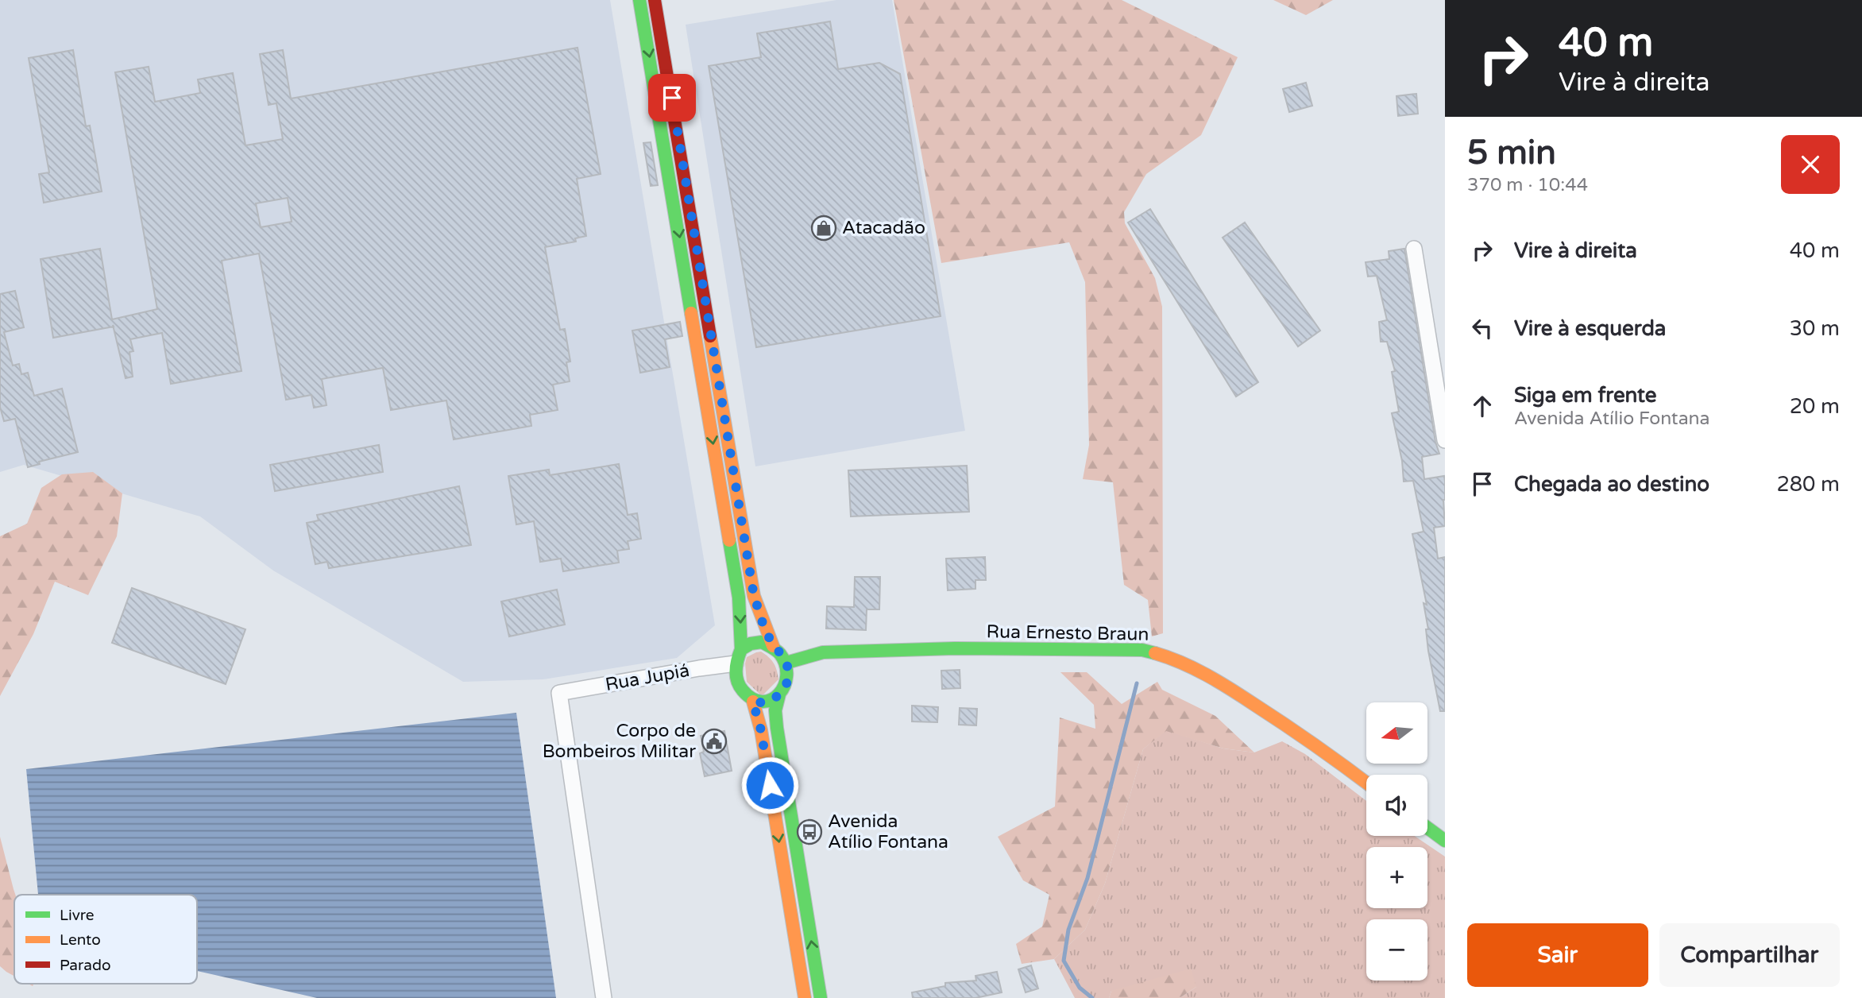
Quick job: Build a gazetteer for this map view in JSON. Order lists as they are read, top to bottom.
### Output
{
  "streets": {
    "main road": ["Rua Ernesto Braun"],
    "street": ["Rua Jupiá"]
  },
  "crossings": [
    ["Rua Ernesto Braun", "Rua Jupiá"]
  ],
  "places": {
    "shop": ["Atacadão"],
    "public building": ["Corpo de Bombeiros Militar"],
    "bus stop": ["Avenida Atílio Fontana"]
  },
  "legend": ["Livre", "Lento", "Parado"],
  "north": "left",
  "page": {
    "turn": ["40 m", "Vire à direita"],
    "heading": ["5 min", "370 m · 10:44"],
    "list": [
      {
        "name": "Vire à direita",
        "value": "40 m"
      },
      {
        "name": "Vire à esquerda",
        "value": "30 m"
      },
      {
        "name": "Siga em frente",
        "note": "Avenida Atílio Fontana",
        "value": "20 m"
      },
      {
        "name": "Chegada ao destino",
        "value": "280 m"
      }
    ],
    "map_buttons": ["+", "−"],
    "buttons": ["Sair", "Compartilhar"]
  }
}
